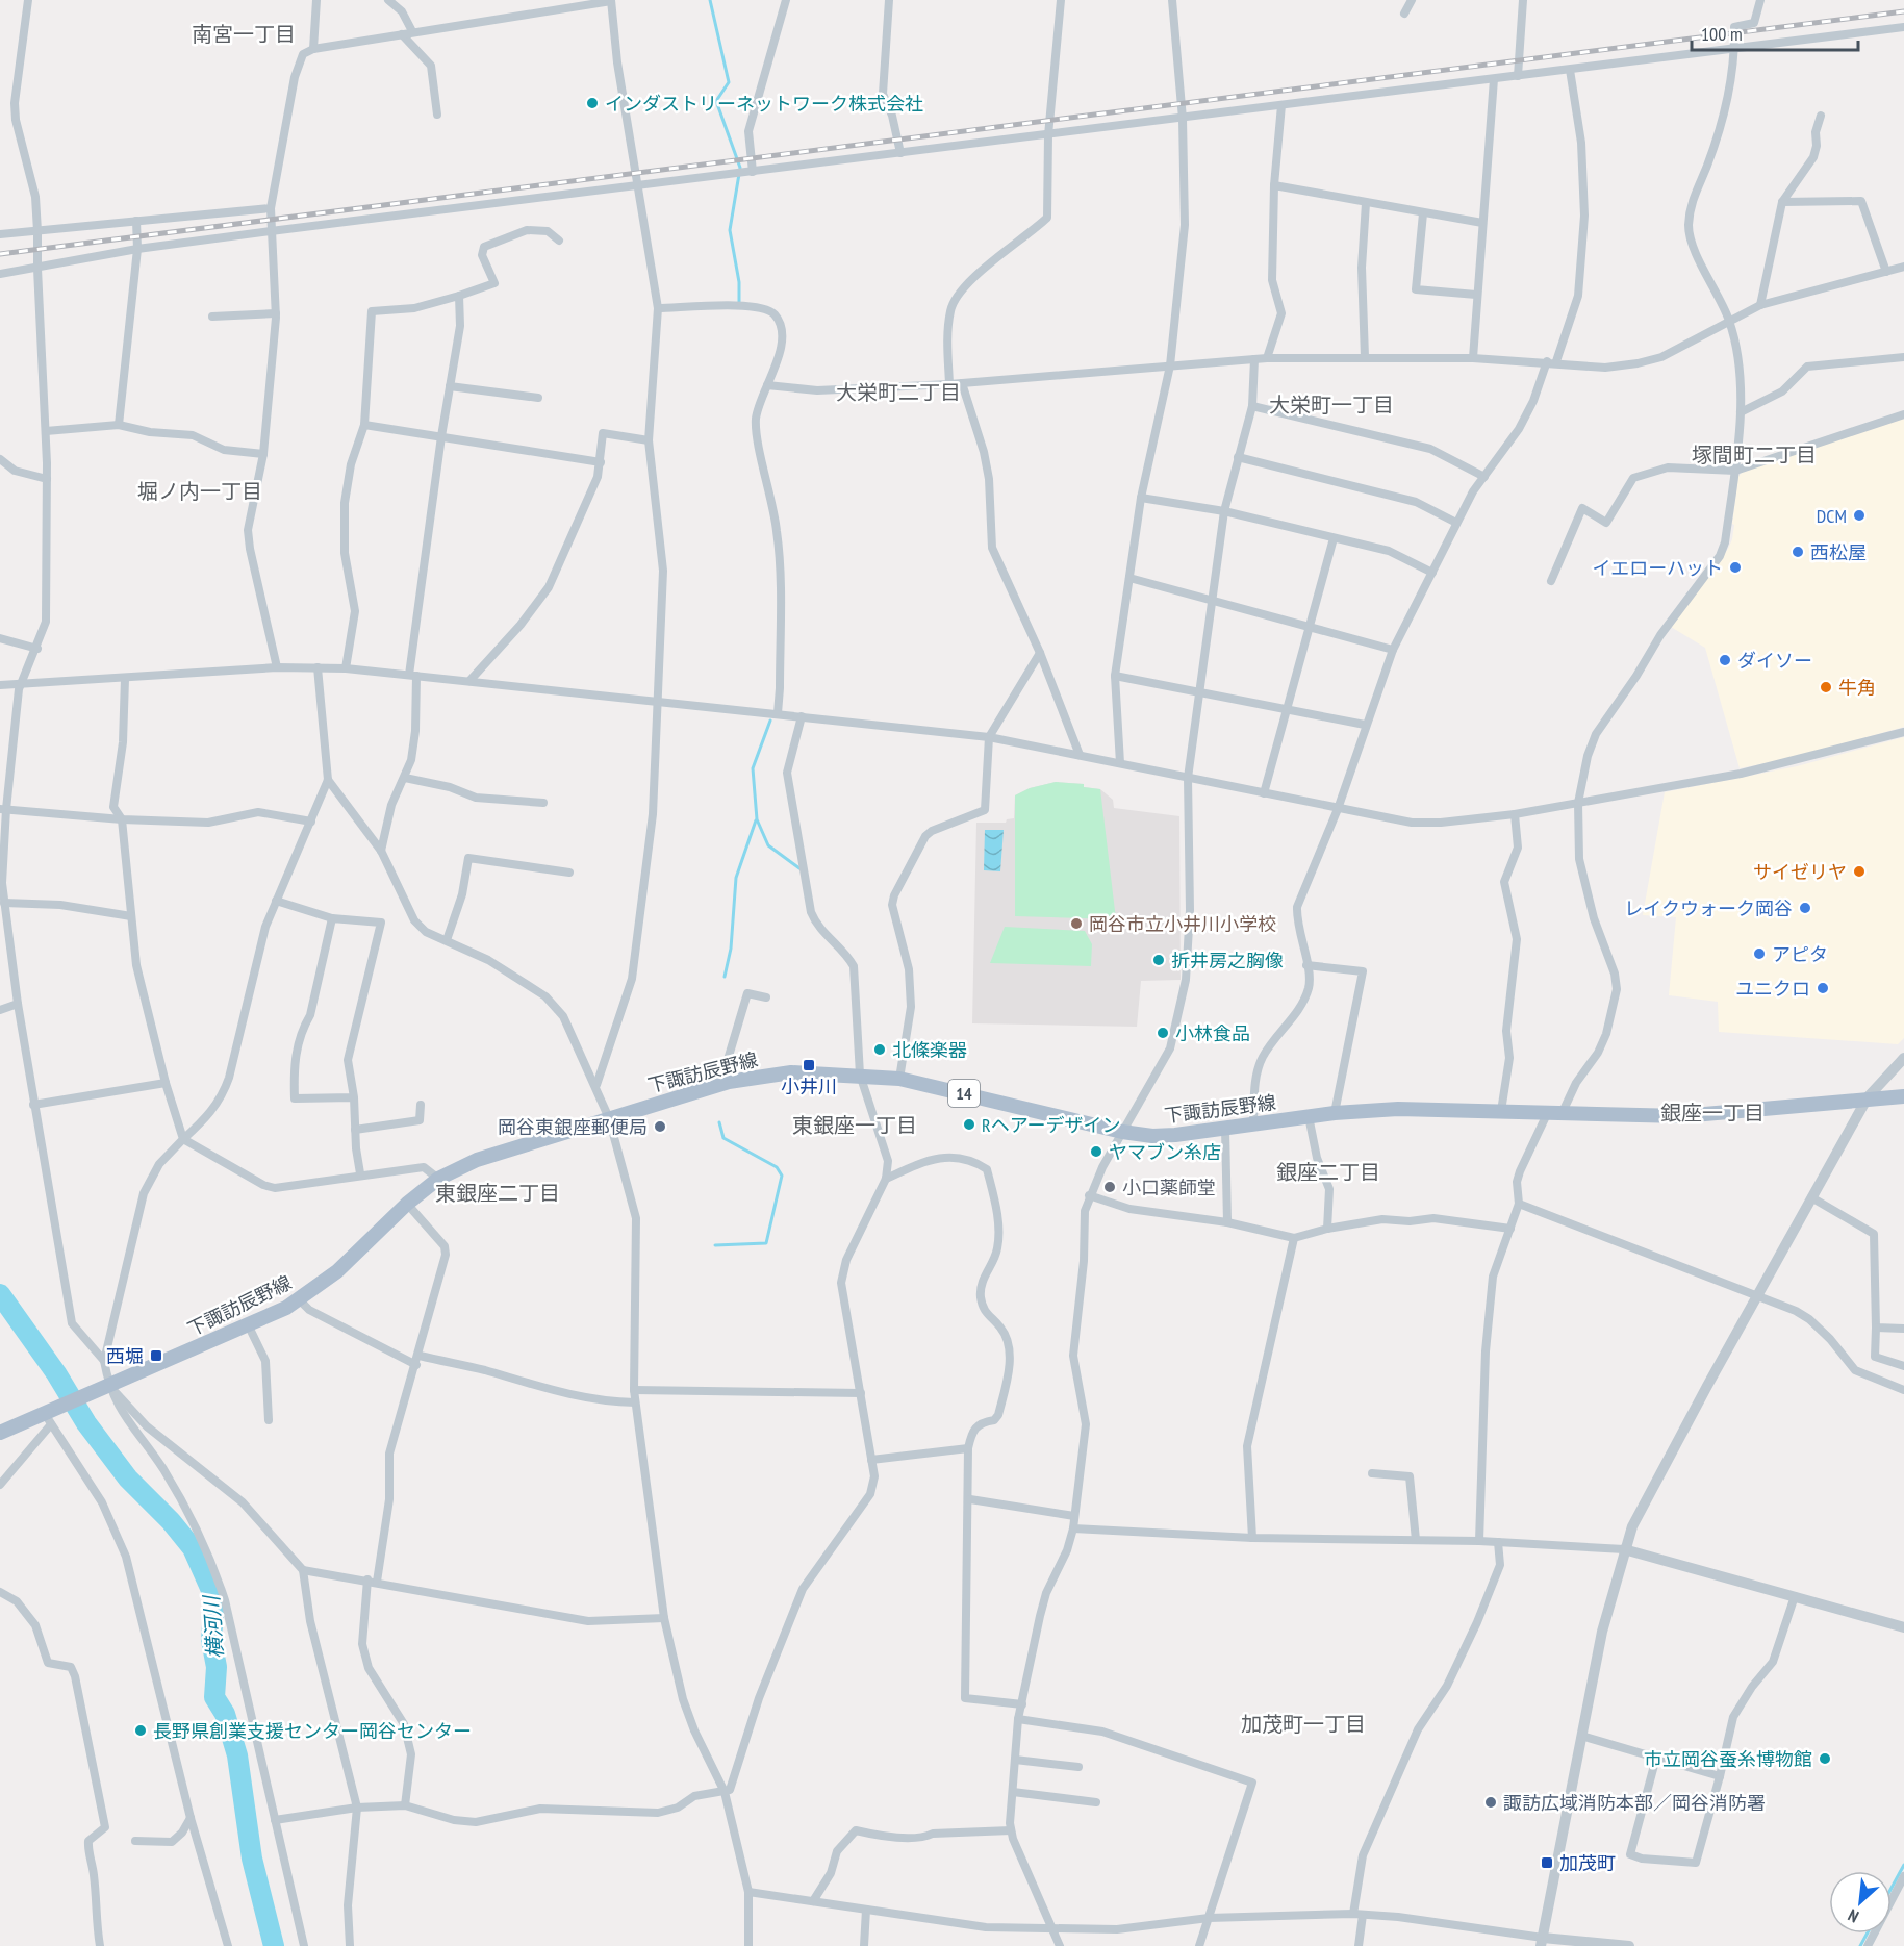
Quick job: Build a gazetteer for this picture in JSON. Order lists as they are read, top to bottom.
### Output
{
  "streets": {
    "main road": ["下諏訪辰野線", "14"]
  },
  "districts": [
    "南宮一丁目",
    "大栄町二丁目",
    "大栄町一丁目",
    "塚間町二丁目",
    "堀ノ内一丁目",
    "銀座一丁目",
    "東銀座一丁目",
    "銀座二丁目",
    "東銀座二丁目",
    "加茂町一丁目"
  ],
  "water": ["横河川"],
  "places": {
    "other": [
      "インダストリーネットワーク株式会社",
      "DCM",
      "西松屋",
      "イエローハット",
      "ダイソー",
      "牛角",
      "サイゼリヤ",
      "レイクウォーク岡谷",
      "岡谷市立小井川小学校",
      "アピタ",
      "折井房之胸像",
      "ユニクロ",
      "小林食品",
      "北條楽器",
      "Rヘアーデザイン",
      "岡谷東銀座郵便局",
      "ヤマブン糸店",
      "小口薬師堂",
      "長野県創業支援センター岡谷センター",
      "市立岡谷蚕糸博物館",
      "諏訪広域消防本部／岡谷消防署"
    ],
    "transit": ["小井川", "西堀", "加茂町"]
  },
  "scale_bar": "100 m",
  "north": "bottom left"
}
